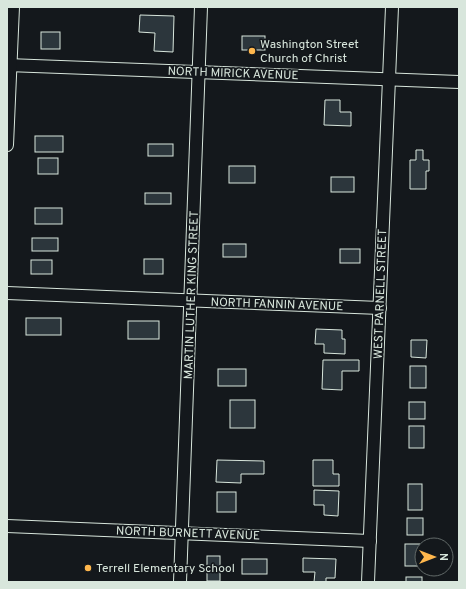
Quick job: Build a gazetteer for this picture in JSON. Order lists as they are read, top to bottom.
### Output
{
  "streets": {
    "street": [
      "NORTH MIRICK AVENUE",
      "WEST PARNELL STREET",
      "MARTIN LUTHER KING STREET",
      "NORTH FANNIN AVENUE",
      "NORTH BURNETT AVENUE"
    ]
  },
  "crossings": [
    ["NORTH MIRICK AVENUE", "WEST PARNELL STREET"],
    ["NORTH MIRICK AVENUE", "MARTIN LUTHER KING STREET"],
    ["WEST PARNELL STREET", "NORTH FANNIN AVENUE"],
    ["WEST PARNELL STREET", "NORTH BURNETT AVENUE"],
    ["MARTIN LUTHER KING STREET", "NORTH FANNIN AVENUE"],
    ["MARTIN LUTHER KING STREET", "NORTH BURNETT AVENUE"]
  ],
  "places": ["Washington Street Church of Christ", "Terrell Elementary School"],
  "north": "right"
}
